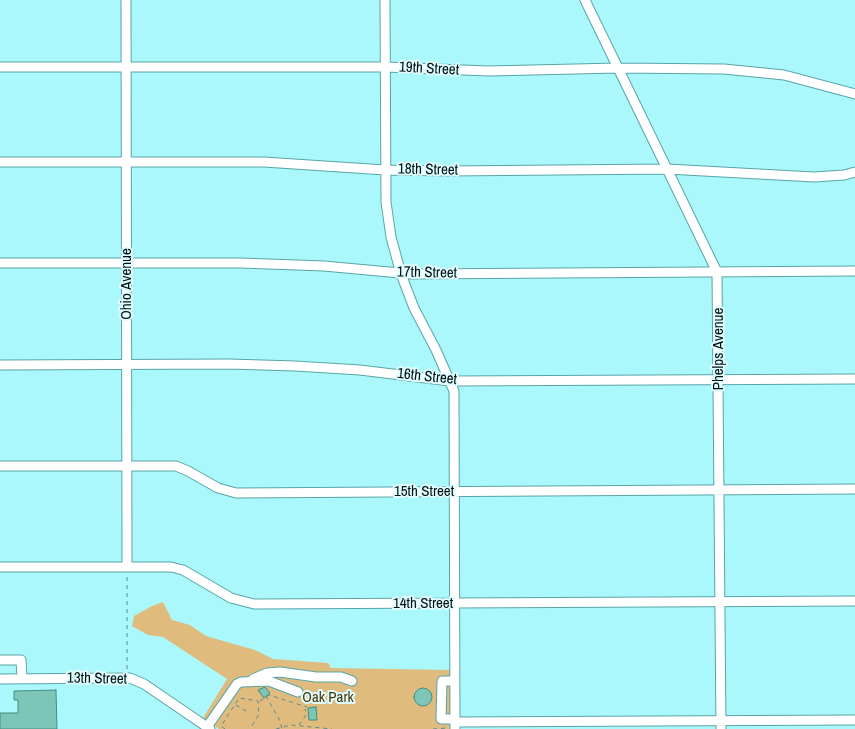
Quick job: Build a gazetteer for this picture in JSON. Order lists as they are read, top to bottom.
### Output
{
  "streets": {
    "street": [
      "19th Street",
      "18th Street",
      "17th Street",
      "Ohio Avenue",
      "Phelps Avenue",
      "16th Street",
      "15th Street",
      "14th Street",
      "13th Street"
    ]
  },
  "crossings": [
    ["19th Street", "Ohio Avenue"],
    ["19th Street", "Phelps Avenue"],
    ["18th Street", "Ohio Avenue"],
    ["18th Street", "Phelps Avenue"],
    ["17th Street", "Ohio Avenue"],
    ["17th Street", "Phelps Avenue"],
    ["Ohio Avenue", "16th Street"],
    ["Ohio Avenue", "15th Street"],
    ["Ohio Avenue", "14th Street"],
    ["Phelps Avenue", "16th Street"],
    ["Phelps Avenue", "15th Street"],
    ["Phelps Avenue", "14th Street"]
  ],
  "parks": ["Oak Park"]
}
